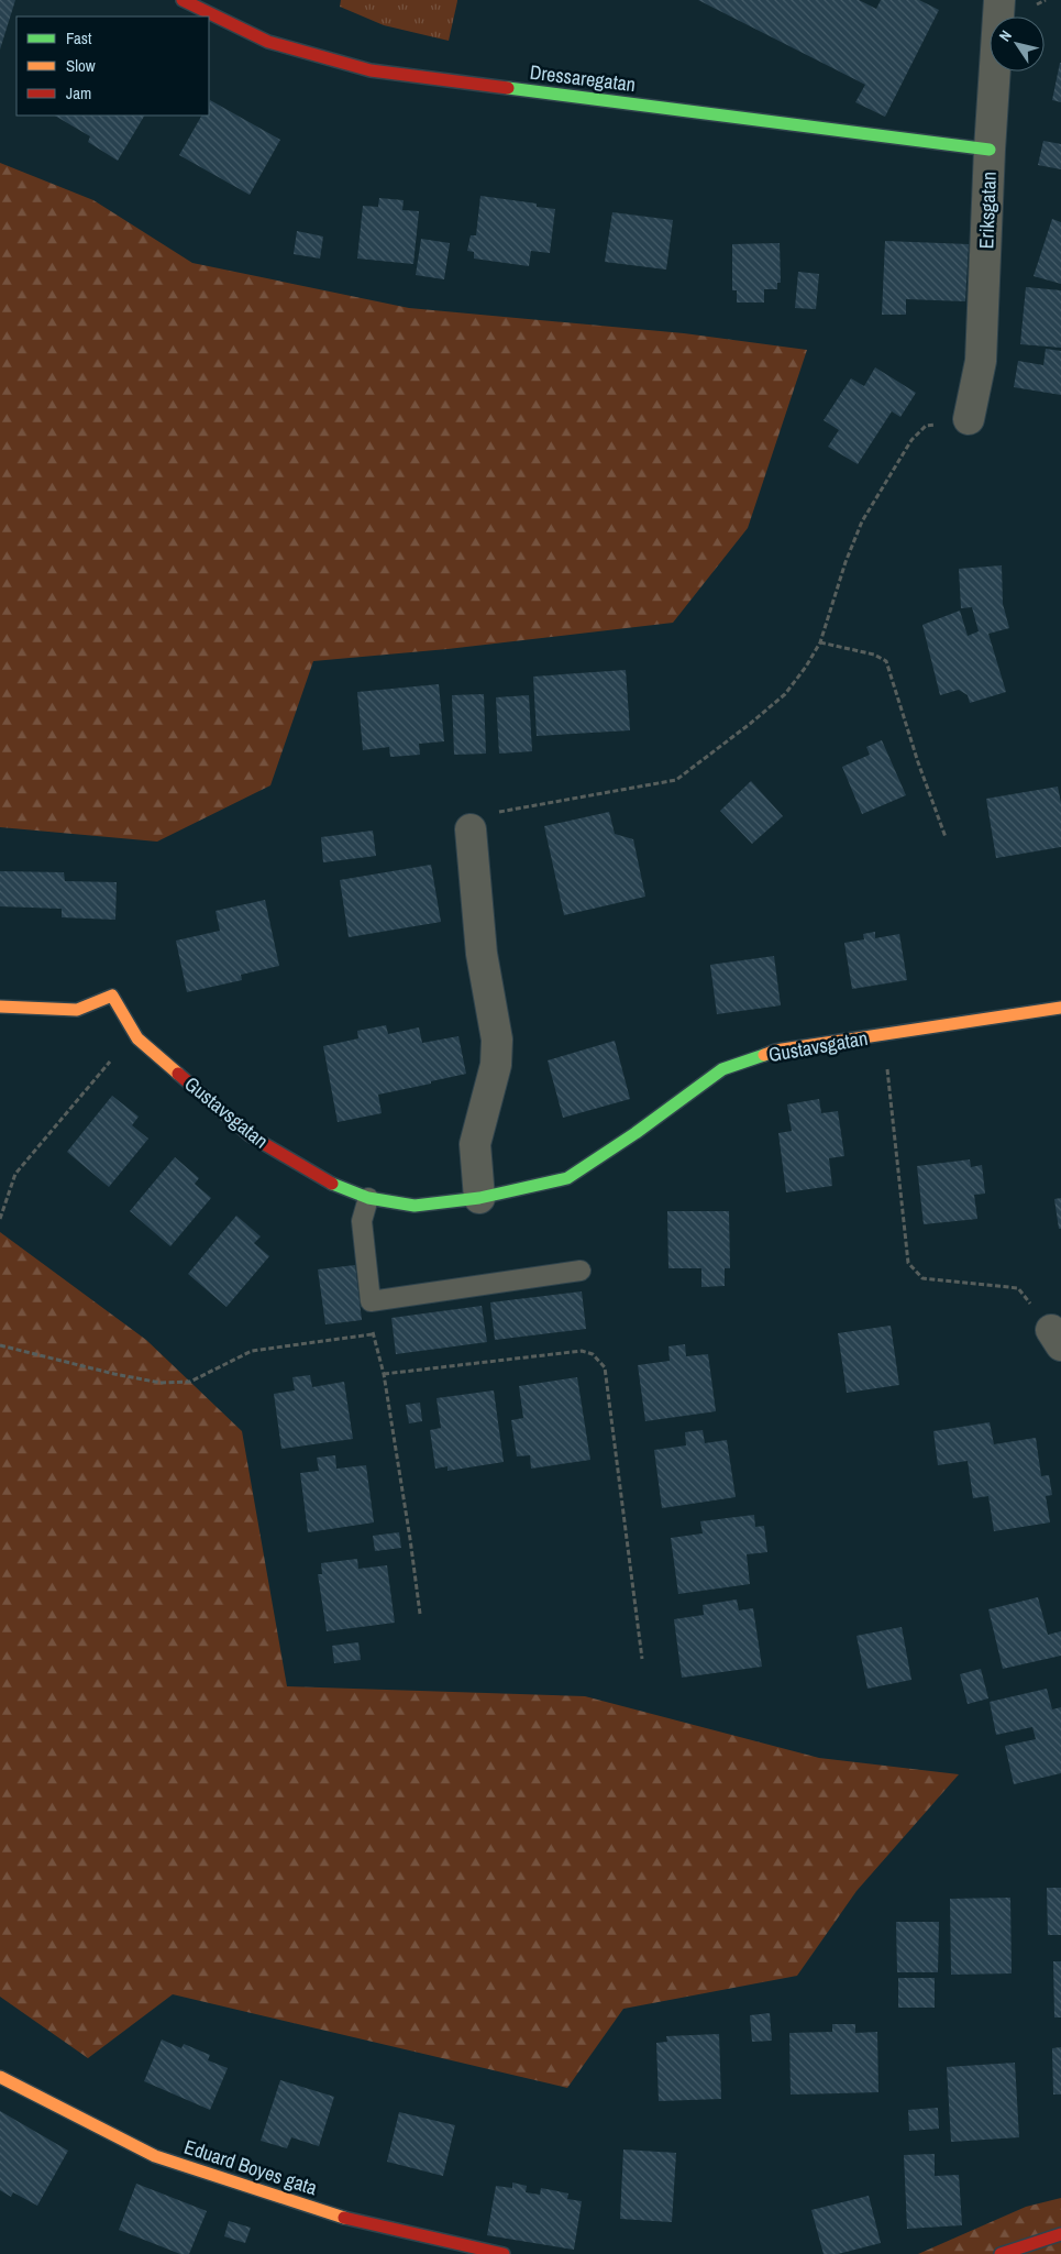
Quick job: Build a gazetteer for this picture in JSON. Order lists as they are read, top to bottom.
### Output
{
  "streets": {
    "street": [
      "Dressaregatan",
      "Eriksgatan",
      "Gustavsgatan",
      "Eduard Boyes gata"
    ]
  },
  "crossings": [
    ["Dressaregatan", "Eriksgatan"]
  ],
  "legend": ["Fast", "Slow", "Jam"],
  "north": "top left"
}
